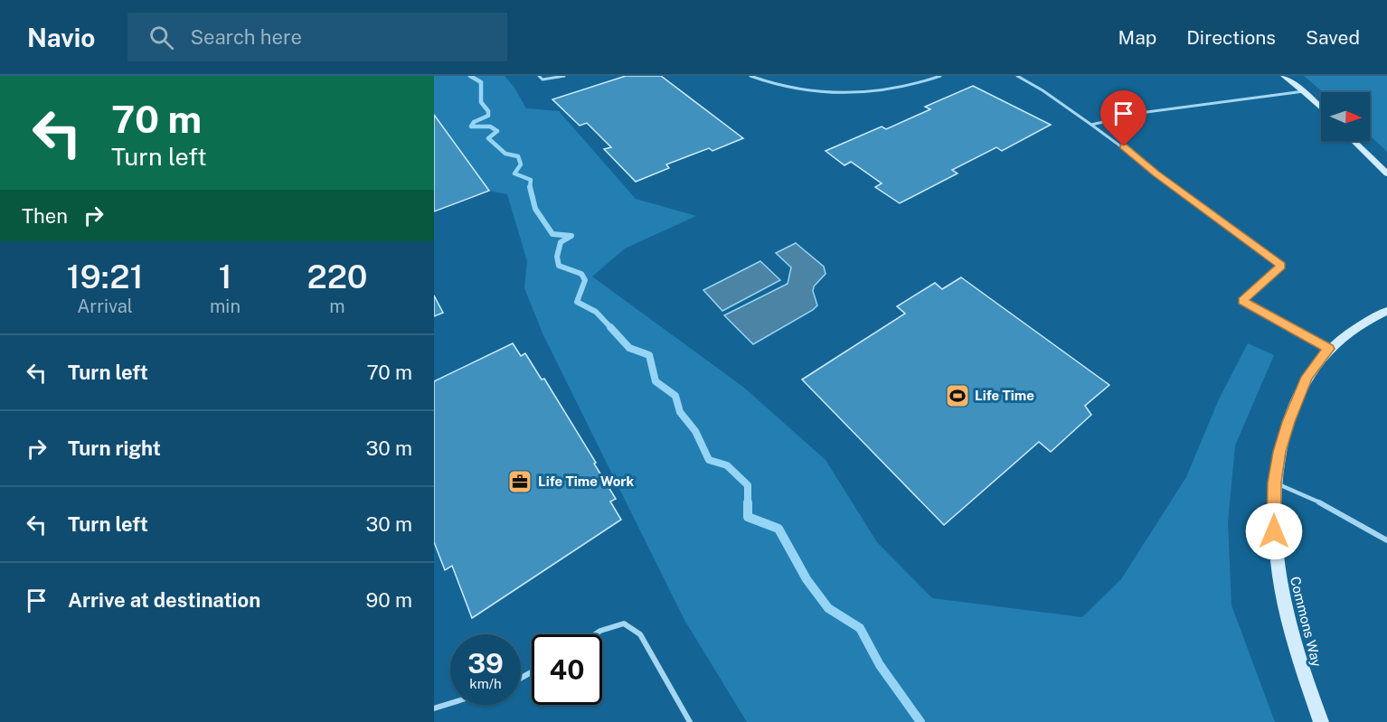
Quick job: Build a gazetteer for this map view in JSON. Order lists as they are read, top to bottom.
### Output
{
  "streets": {
    "street": ["Commons Way"]
  },
  "places": {
    "sports": ["Life Time"],
    "office": ["Life Time Work"]
  },
  "north": "right",
  "page": {
    "header": "Navio",
    "search": "Search here",
    "nav": ["Map", "Directions", "Saved"],
    "turn": ["70 m", "Turn left"],
    "then": "Then",
    "eta": [
      "19:21",
      "Arrival",
      "1",
      "min",
      "220",
      "m"
    ],
    "list": [
      {
        "name": "Turn left",
        "value": "70 m"
      },
      {
        "name": "Turn right",
        "value": "30 m"
      },
      {
        "name": "Turn left",
        "value": "30 m"
      },
      {
        "name": "Arrive at destination",
        "value": "90 m"
      }
    ],
    "speed": "39 km/h",
    "limit": "40"
  }
}
